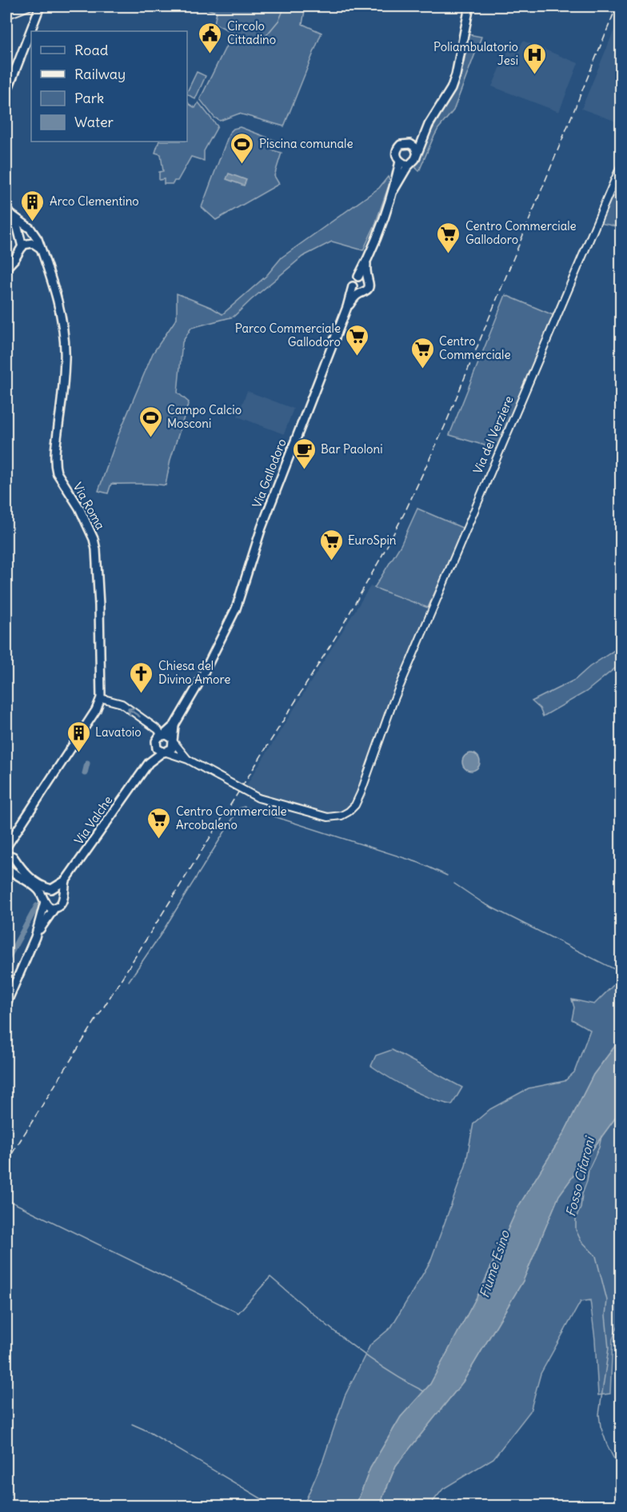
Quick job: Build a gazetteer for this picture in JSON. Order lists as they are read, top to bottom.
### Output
{
  "streets": {
    "main road": ["Via Gallodoro", "Via Roma", "Via Valche"],
    "street": ["Via del Verziere"]
  },
  "water": ["Fosso Cifaroni", "Fiume Esino"],
  "places": {
    "public building": ["Circolo Cittadino"],
    "hospital": ["Poliambulatorio Jesi"],
    "sports": ["Piscina comunale", "Campo Calcio Mosconi"],
    "building": ["Arco Clementino", "Lavatoio"],
    "supermarket": [
      "Centro Commerciale Gallodoro",
      "Parco Commerciale Gallodoro",
      "Centro Commerciale",
      "EuroSpin",
      "Centro Commerciale Arcobaleno"
    ],
    "cafe": ["Bar Paoloni"],
    "church": ["Chiesa del Divino Amore"]
  },
  "legend": [
    "Road",
    "Railway",
    "Park",
    "Water"
  ]
}
